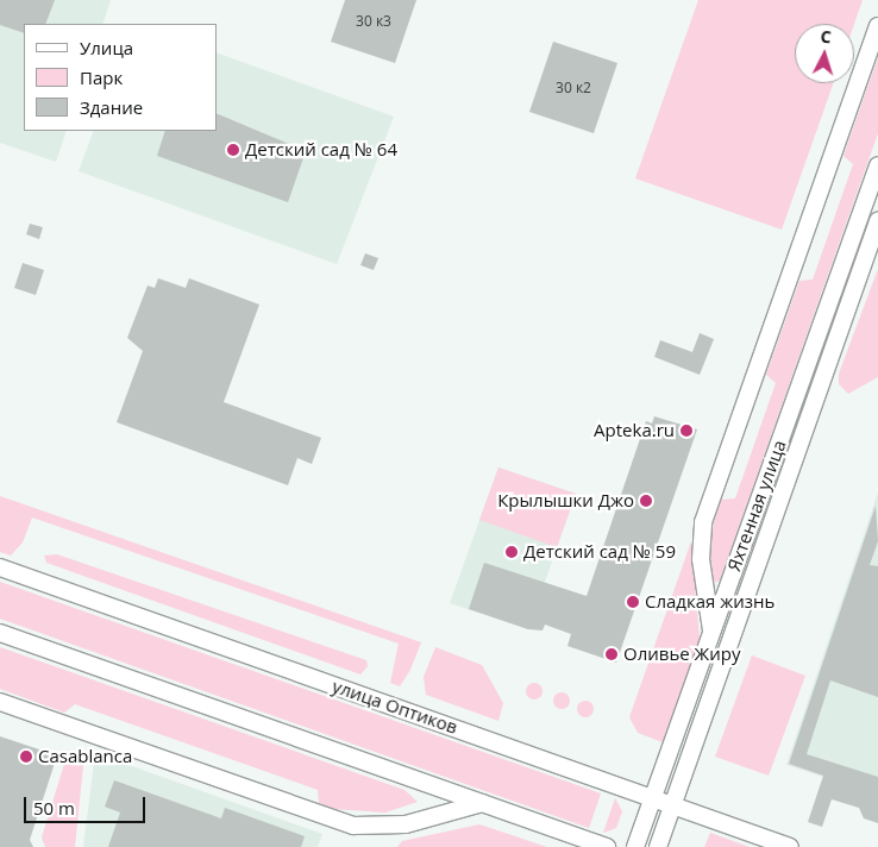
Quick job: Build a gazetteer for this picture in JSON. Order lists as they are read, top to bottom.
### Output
{
  "streets": {
    "street": ["Яхтенная улица", "улица Оптиков"]
  },
  "crossings": [
    ["Яхтенная улица", "улица Оптиков"]
  ],
  "places": [
    "Детский сад № 64",
    "Apteka.ru",
    "Крылышки Джо",
    "Детский сад № 59",
    "Сладкая жизнь",
    "Оливье Жиру",
    "Casablanca"
  ],
  "house_numbers": ["30 к3", "30 к2"],
  "legend": ["Улица", "Парк", "Здание"],
  "scale_bar": "50 m",
  "north": "top"
}
